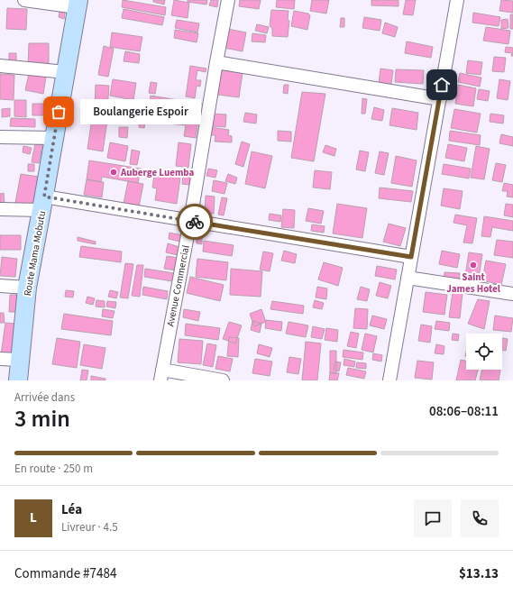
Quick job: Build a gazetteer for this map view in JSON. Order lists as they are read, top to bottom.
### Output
{
  "streets": {
    "street": ["Route Mama Mobutu", "Avenue Commercial"]
  },
  "places": ["Boulangerie Espoir", "Auberge Luemba", "Saint James Hotel"],
  "page": {
    "bubble": "Boulangerie Espoir",
    "heading": ["3 min", "Arrivée dans", "08:06–08:11"],
    "panel": [
      "Léa",
      "Livreur · 4.5",
      "Commande #7484",
      "$13.13"
    ],
    "bar": "En route · 250 m",
    "round": "L"
  }
}
